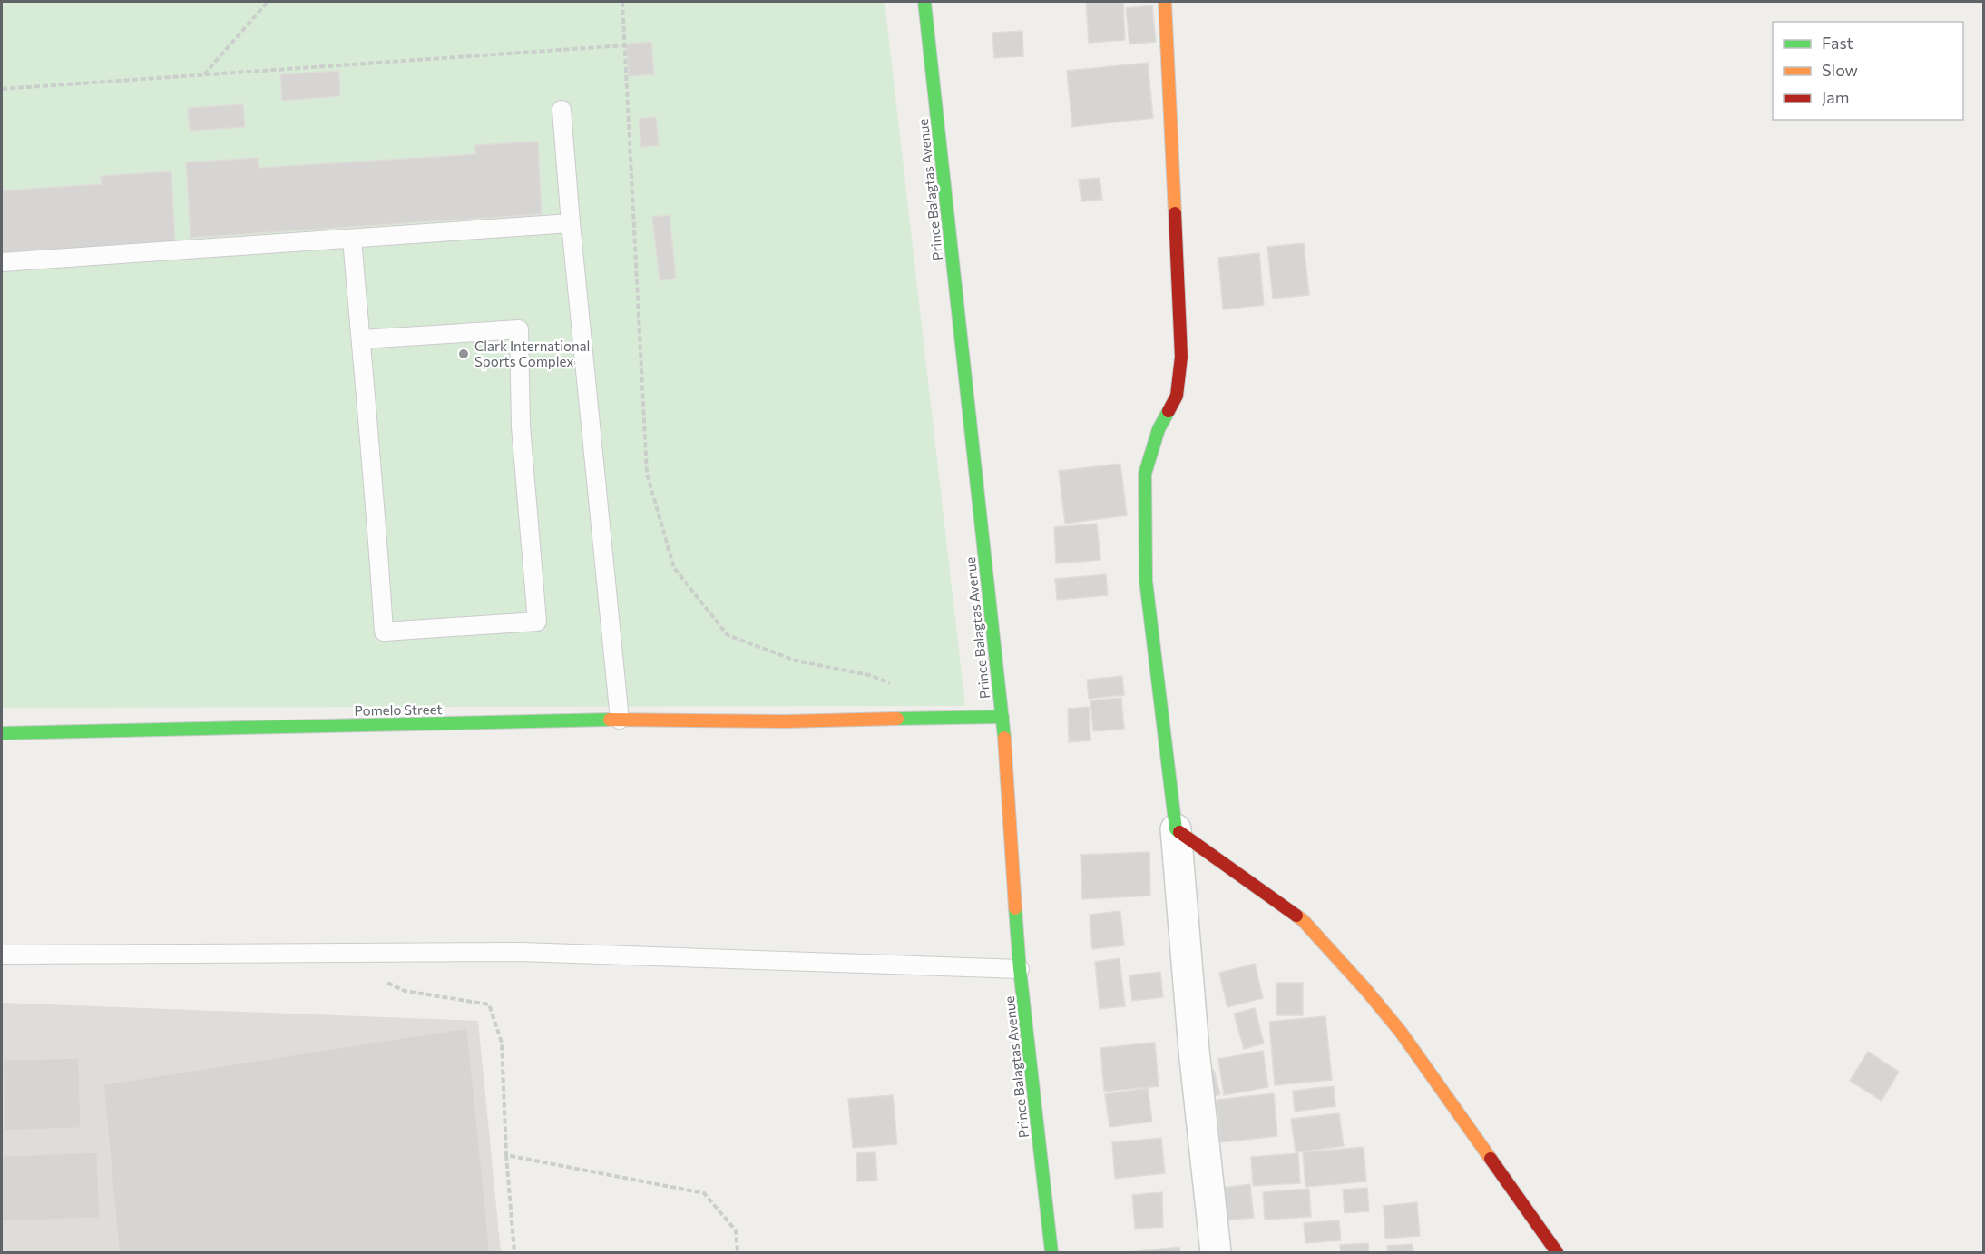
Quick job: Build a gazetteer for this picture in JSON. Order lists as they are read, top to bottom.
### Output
{
  "streets": {
    "street": ["Prince Balagtas Avenue", "Pomelo Street"]
  },
  "crossings": [
    ["Prince Balagtas Avenue", "Pomelo Street"]
  ],
  "places": ["Clark International Sports Complex"],
  "legend": ["Fast", "Slow", "Jam"]
}
